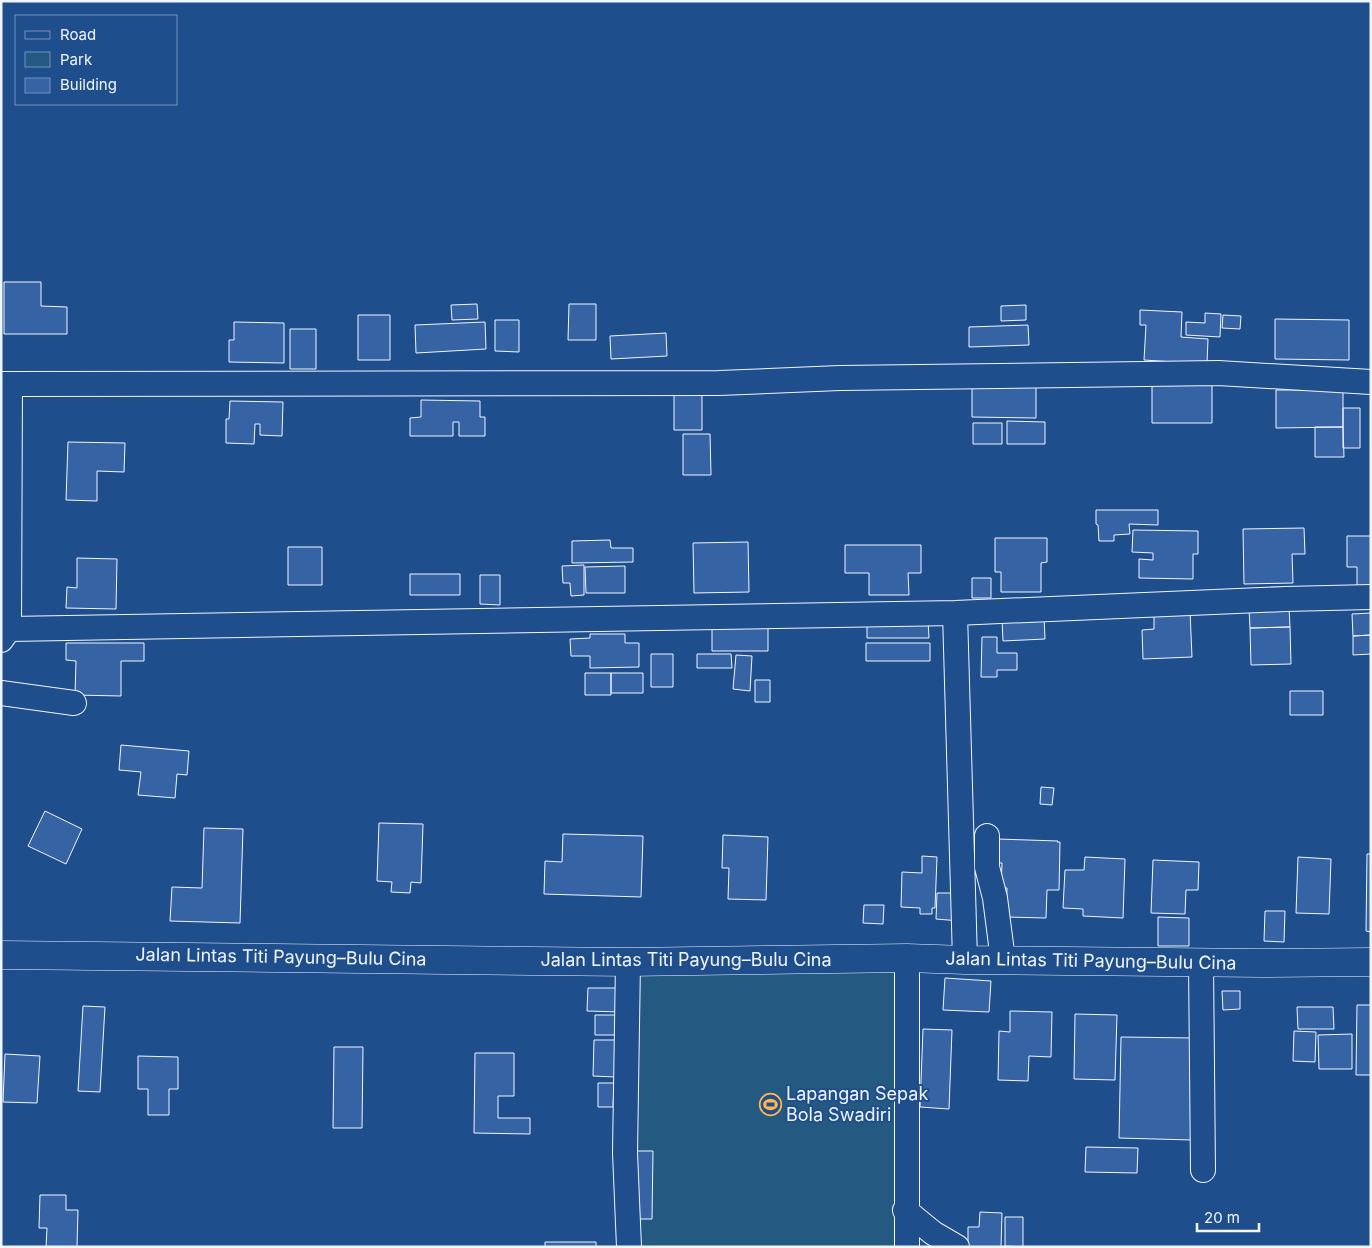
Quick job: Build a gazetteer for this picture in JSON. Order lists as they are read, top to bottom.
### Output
{
  "streets": {
    "main road": ["Jalan Lintas Titi Payung–Bulu Cina"]
  },
  "places": {
    "sports": ["Lapangan Sepak Bola Swadiri"]
  },
  "legend": ["Road", "Park", "Building"],
  "scale_bar": "20 m"
}
